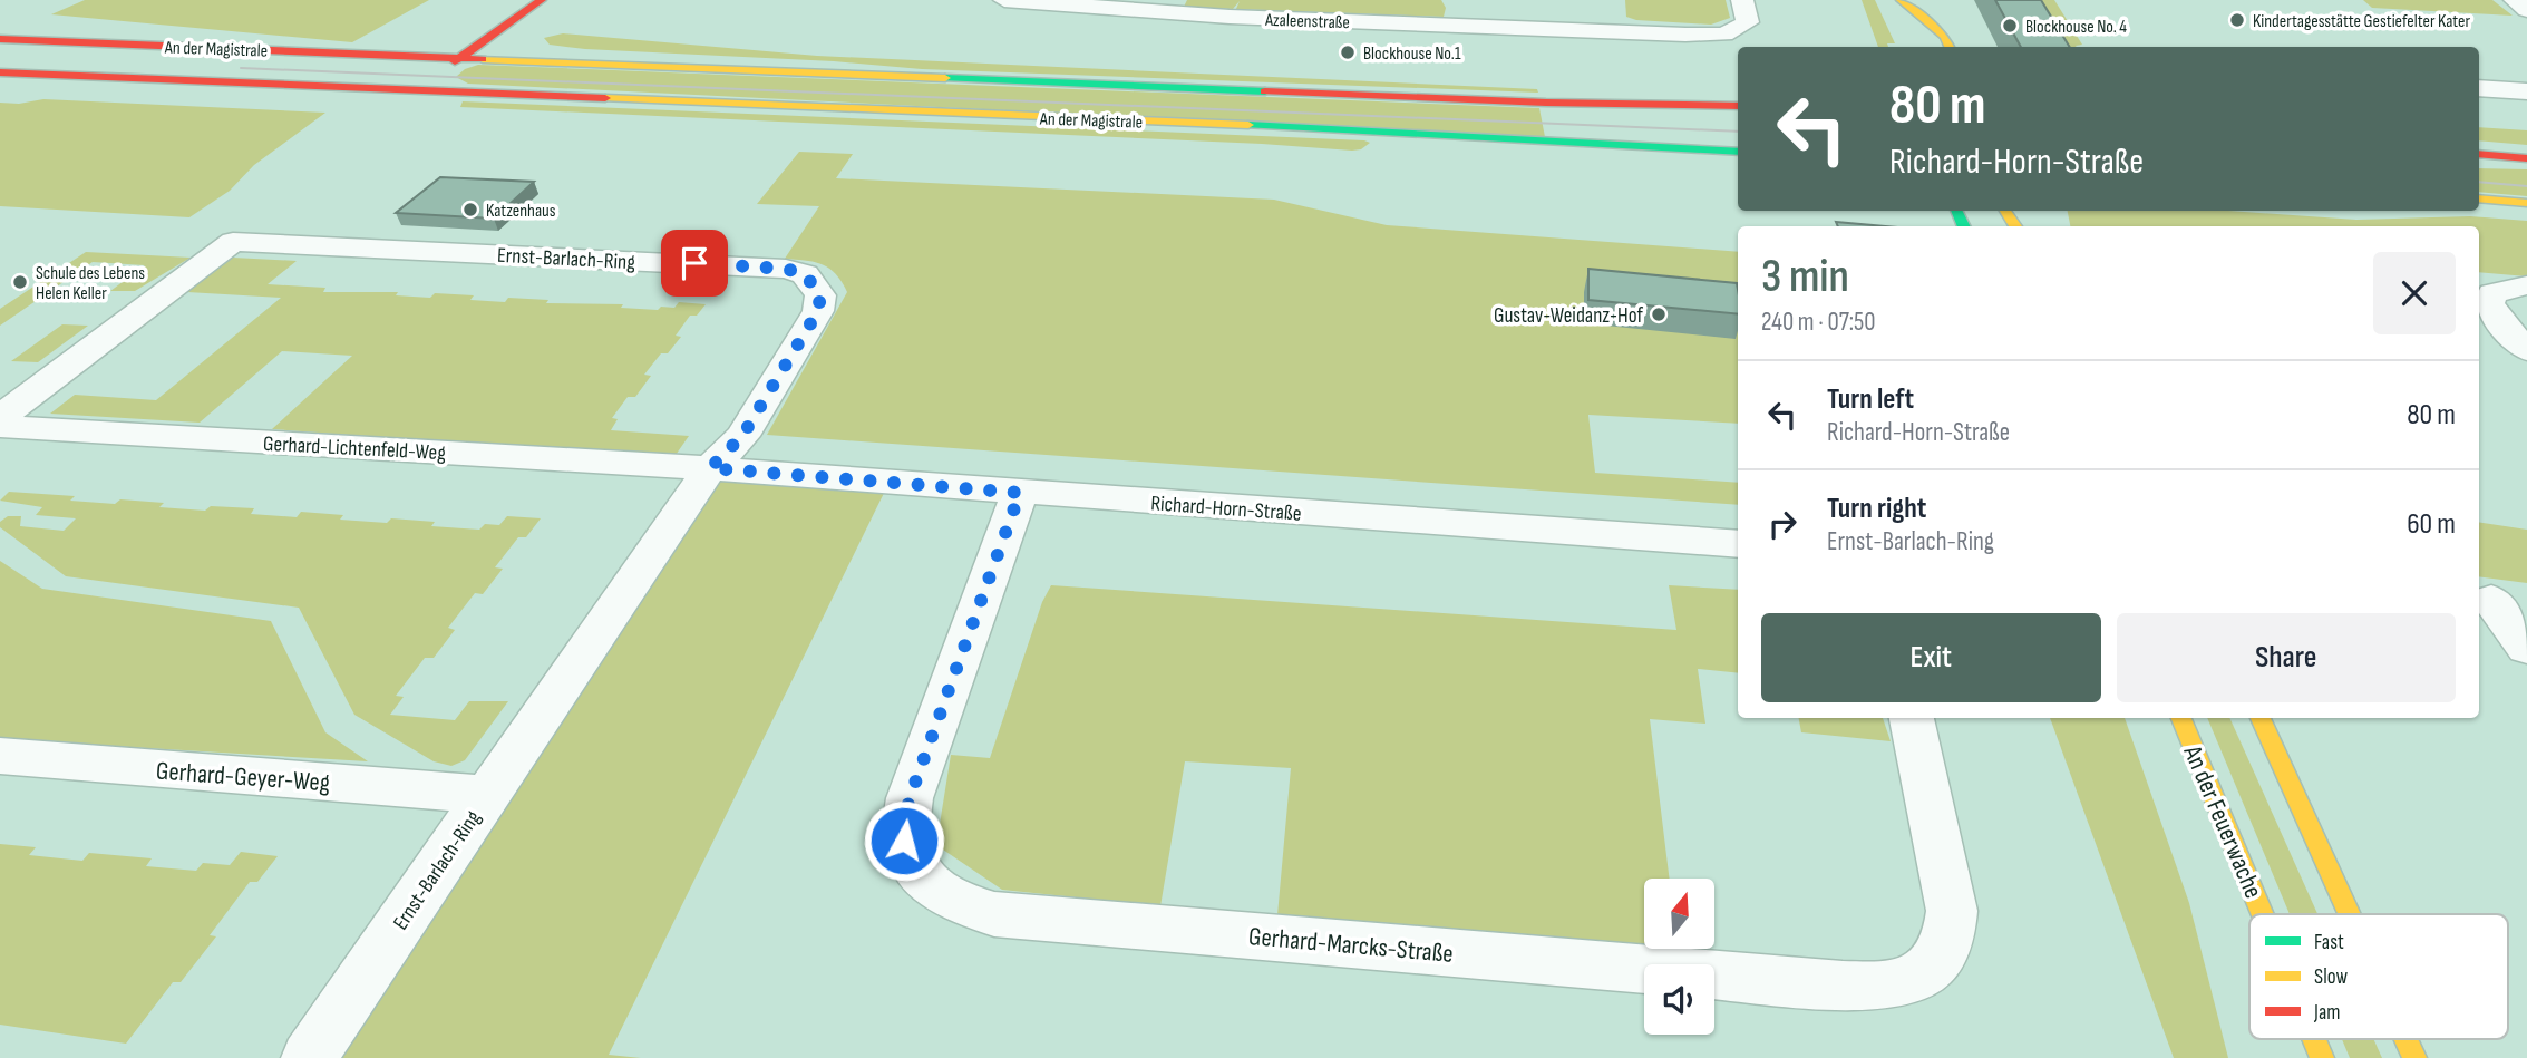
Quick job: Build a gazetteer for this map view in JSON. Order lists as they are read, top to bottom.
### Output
{
  "streets": {
    "main road": ["An der Magistrale", "An der Feuerwache"],
    "street": [
      "Azaleenstraße",
      "Ernst-Barlach-Ring",
      "Gerhard-Lichtenfeld-Weg",
      "Richard-Horn-Straße",
      "Gerhard-Geyer-Weg",
      "Gerhard-Marcks-Straße"
    ]
  },
  "crossings": [
    ["Ernst-Barlach-Ring", "Gerhard-Lichtenfeld-Weg"],
    ["Ernst-Barlach-Ring", "Richard-Horn-Straße"],
    ["Ernst-Barlach-Ring", "Gerhard-Geyer-Weg"],
    ["Gerhard-Lichtenfeld-Weg", "Richard-Horn-Straße"],
    ["Richard-Horn-Straße", "Gerhard-Marcks-Straße"]
  ],
  "places": [
    "Kindertagesstätte Gestiefelter Kater",
    "Blockhouse No. 4",
    "Blockhouse No.1",
    "Katzenhaus",
    "Schule des Lebens Helen Keller",
    "Gustav-Weidanz-Hof"
  ],
  "legend": ["Fast", "Slow", "Jam"],
  "north": "top",
  "page": {
    "turn": ["80 m", "Richard-Horn-Straße"],
    "heading": ["3 min", "240 m · 07:50"],
    "list": [
      {
        "name": "Turn left",
        "note": "Richard-Horn-Straße",
        "value": "80 m"
      },
      {
        "name": "Turn right",
        "note": "Ernst-Barlach-Ring",
        "value": "60 m"
      }
    ],
    "buttons": ["Exit", "Share"]
  }
}
